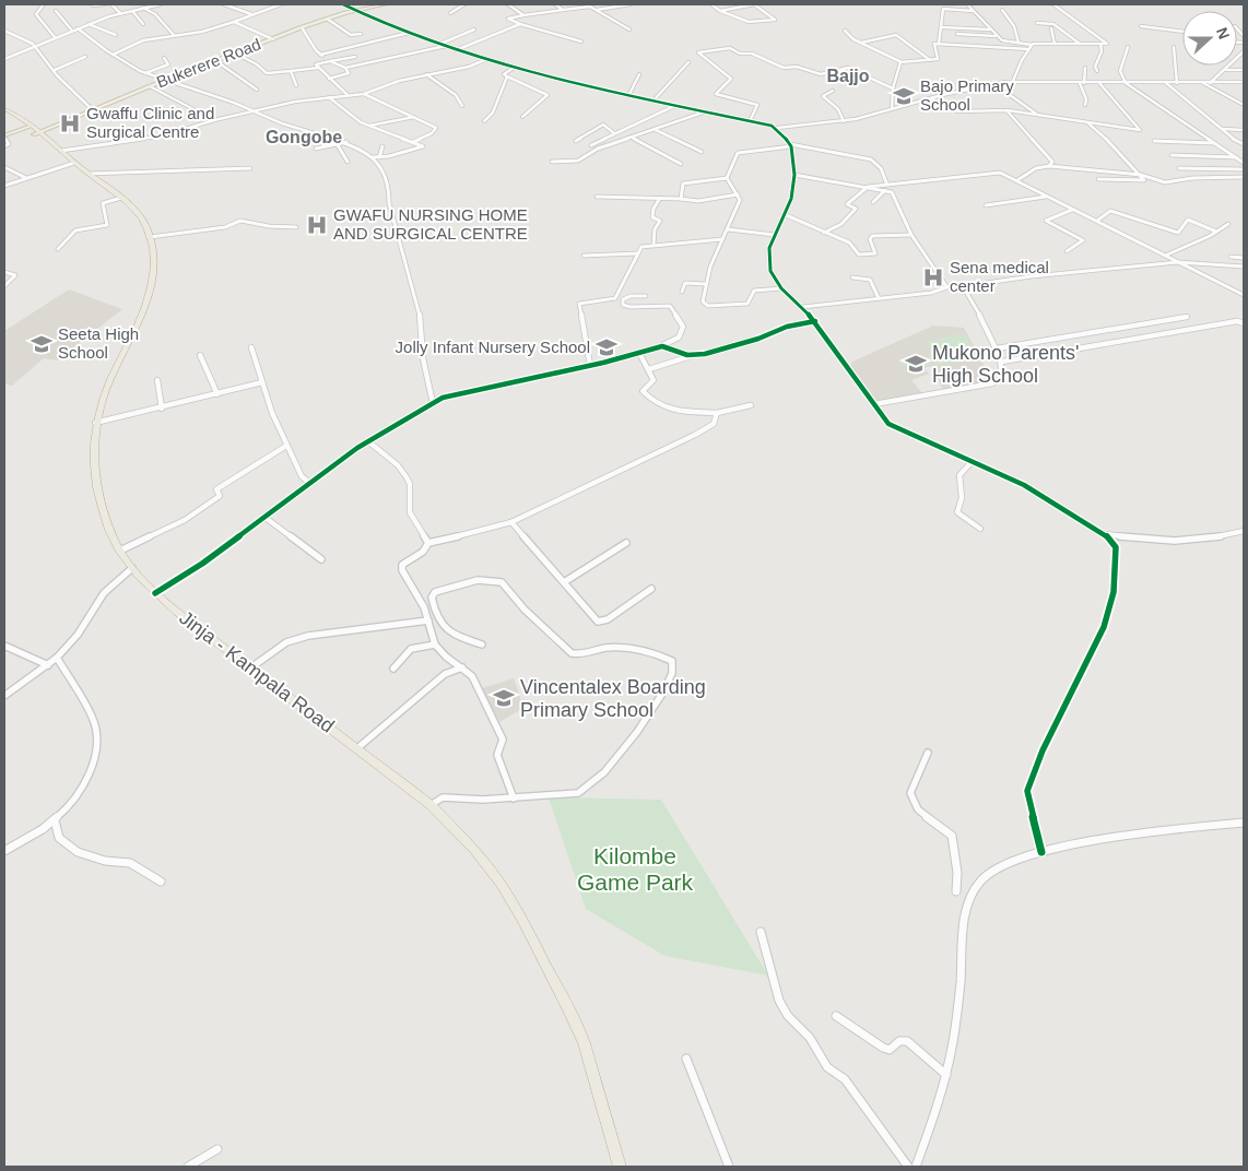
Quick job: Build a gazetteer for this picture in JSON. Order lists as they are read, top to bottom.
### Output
{
  "streets": {
    "highway": ["Jinja - Kampala Road"],
    "main road": ["Bukerere Road"]
  },
  "crossings": [
    ["Bukerere Road", "Jinja - Kampala Road"]
  ],
  "districts": ["Bajjo", "Gongobe"],
  "parks": ["Kilombe Game Park"],
  "places": {
    "school or university": [
      "Bajo Primary School",
      "Seeta High School",
      "Jolly Infant Nursery School",
      "Mukono Parents' High School",
      "Vincentalex Boarding Primary School"
    ],
    "hospital": ["Gwaffu Clinic and Surgical Centre", "GWAFU NURSING HOME AND SURGICAL CENTRE", "Sena medical center"]
  },
  "north": "right"
}
